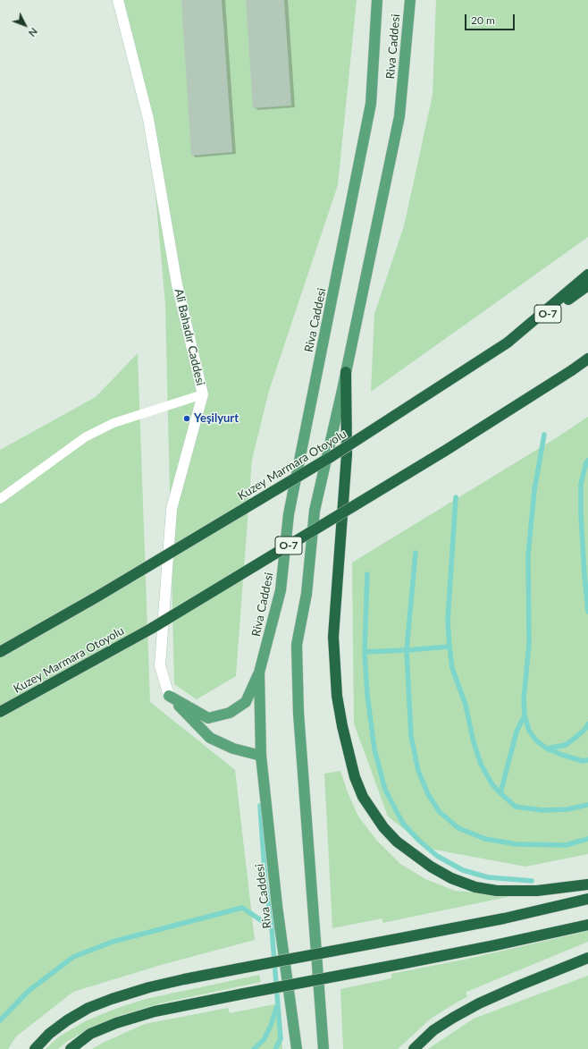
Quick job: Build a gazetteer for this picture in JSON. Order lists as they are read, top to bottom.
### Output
{
  "streets": {
    "highway": ["O-7", "Kuzey Marmara Otoyolu"],
    "main road": ["Riva Caddesi", "Ali Bahadır Caddesi"]
  },
  "places": ["Yeşilyurt"],
  "scale_bar": "20 m",
  "north": "bottom right"
}
